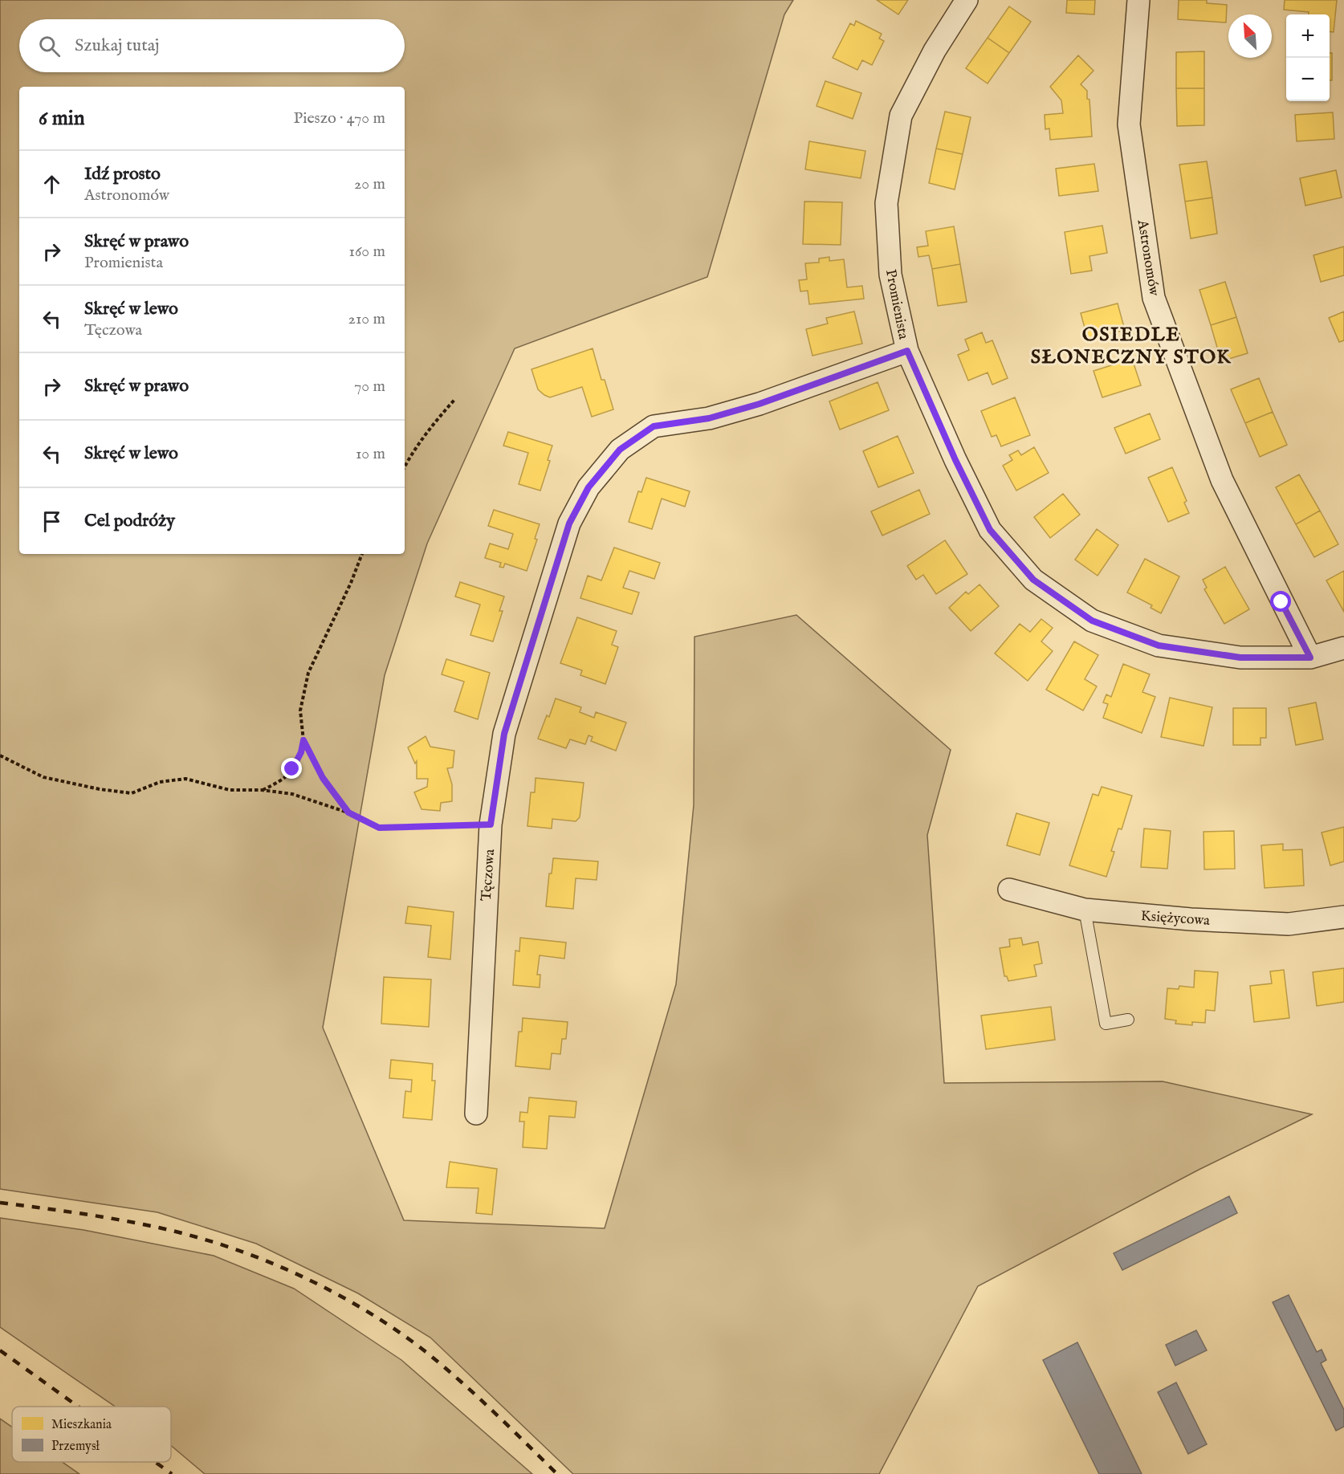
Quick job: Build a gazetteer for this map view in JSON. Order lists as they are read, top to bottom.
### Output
{
  "streets": {
    "street": [
      "Astronomów",
      "Promienista",
      "Tęczowa",
      "Księżycowa"
    ]
  },
  "crossings": [
    ["Astronomów", "Promienista"],
    ["Promienista", "Tęczowa"]
  ],
  "districts": ["OSIEDLE SŁONECZNY STOK"],
  "legend": ["Mieszkania", "Przemysł"],
  "north": "top left",
  "page": {
    "map_buttons": ["+", "−"],
    "search": "Szukaj tutaj",
    "heading": ["6 min", "Pieszo · 470 m"],
    "list": [
      ["Idź prosto", "Astronomów", "20 m"],
      ["Skręć w prawo", "Promienista", "160 m"],
      ["Skręć w lewo", "Tęczowa", "210 m"],
      ["Skręć w prawo", "70 m"],
      ["Skręć w lewo", "10 m"],
      "Cel podróży"
    ]
  }
}
